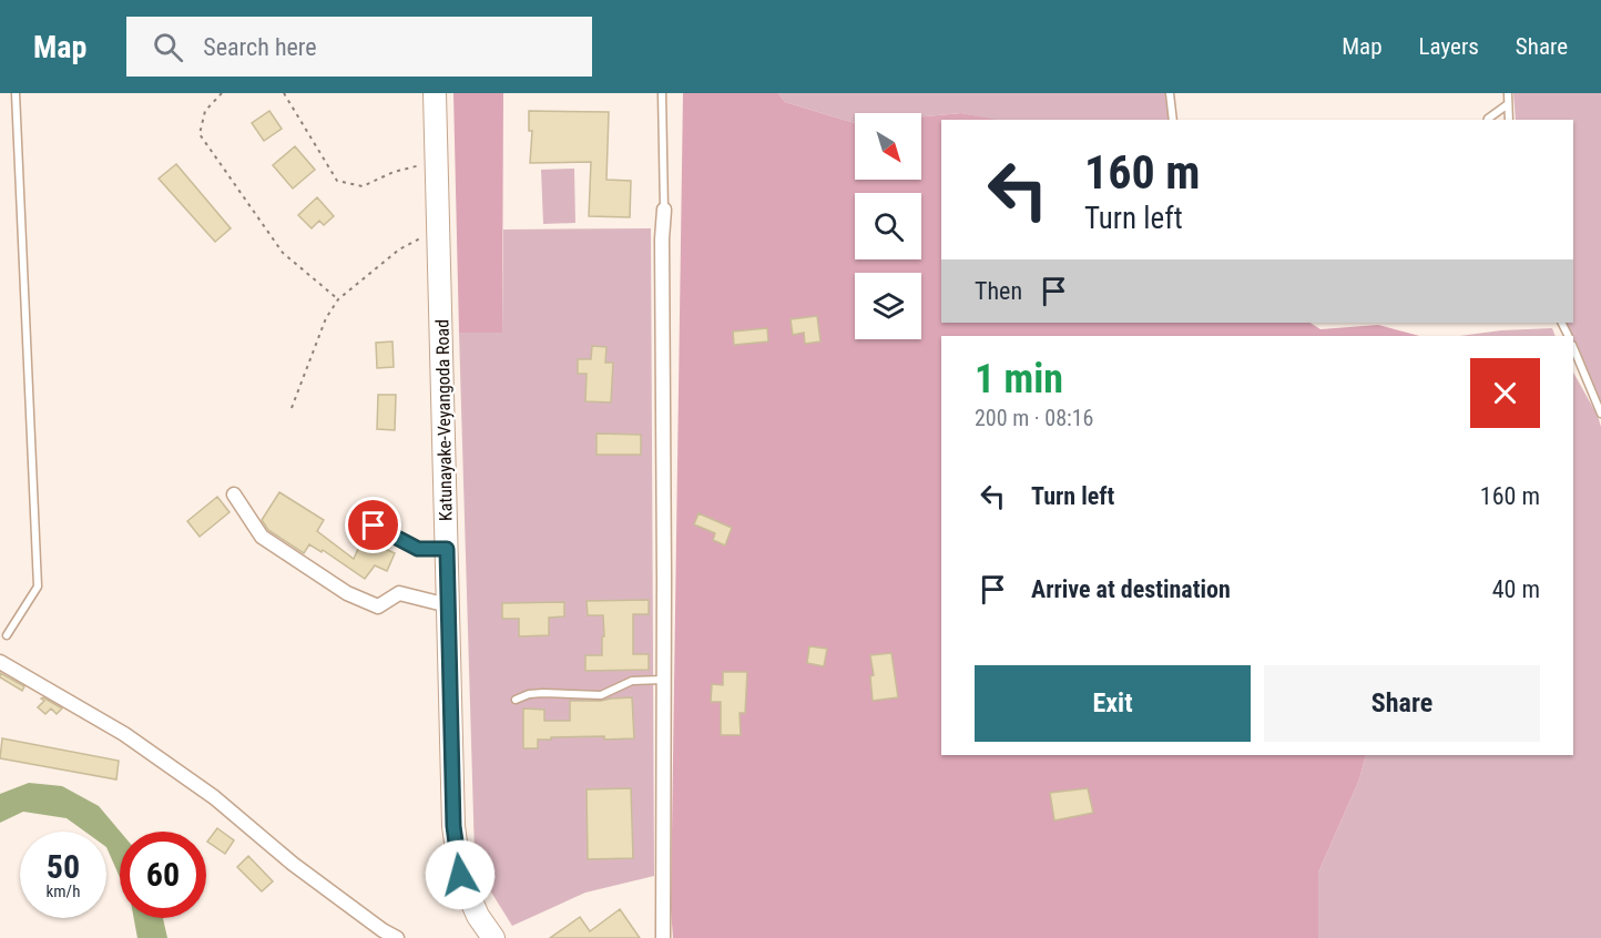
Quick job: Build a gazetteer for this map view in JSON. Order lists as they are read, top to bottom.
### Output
{
  "streets": {
    "main road": ["Katunayake-Veyangoda Road"]
  },
  "north": "bottom right",
  "page": {
    "header": "Map",
    "search": "Search here",
    "nav": ["Map", "Layers", "Share"],
    "turn": ["160 m", "Turn left"],
    "then": "Then",
    "heading": ["1 min", "200 m · 08:16"],
    "list": [
      {
        "name": "Turn left",
        "value": "160 m"
      },
      {
        "name": "Arrive at destination",
        "value": "40 m"
      }
    ],
    "buttons": ["Exit", "Share"],
    "speed": "50 km/h",
    "limit": "60"
  }
}
